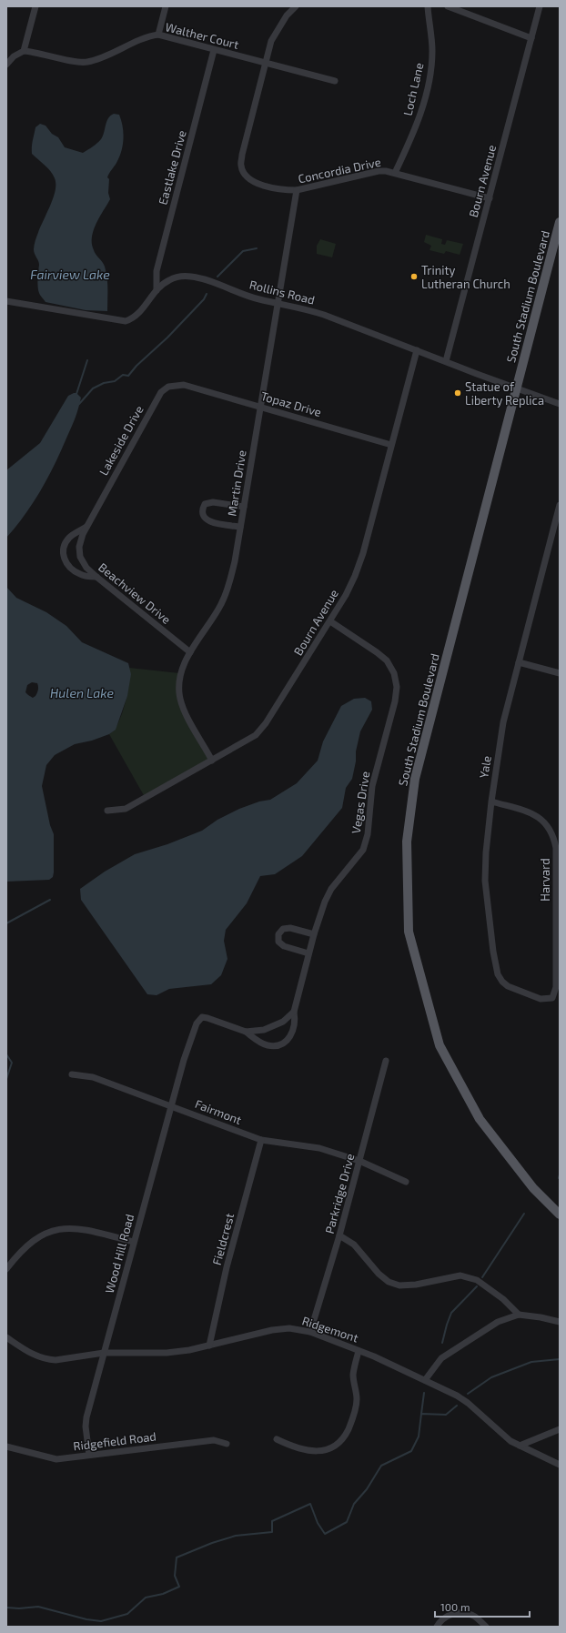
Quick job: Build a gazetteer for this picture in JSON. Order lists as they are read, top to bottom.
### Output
{
  "streets": {
    "main road": ["South Stadium Boulevard"],
    "street": [
      "Walther Court",
      "Loch Lane",
      "Eastlake Drive",
      "Concordia Drive",
      "Bourn Avenue",
      "Rollins Road",
      "Topaz Drive",
      "Lakeside Drive",
      "Martin Drive",
      "Beachview Drive",
      "Yale",
      "Vegas Drive",
      "Harvard",
      "Fairmont",
      "Parkridge Drive",
      "Fieldcrest",
      "Wood Hill Road",
      "Ridgemont",
      "Ridgefield Road"
    ]
  },
  "crossings": [
    ["Walther Court", "Eastlake Drive"],
    ["Walther Court", "Concordia Drive"],
    ["Loch Lane", "Concordia Drive"],
    ["Eastlake Drive", "Rollins Road"],
    ["Concordia Drive", "Bourn Avenue"],
    ["Concordia Drive", "Martin Drive"],
    ["Bourn Avenue", "Rollins Road"],
    ["Bourn Avenue", "Topaz Drive"],
    ["Bourn Avenue", "Martin Drive"],
    ["Bourn Avenue", "Vegas Drive"],
    ["Rollins Road", "South Stadium Boulevard"],
    ["Rollins Road", "Martin Drive"],
    ["Topaz Drive", "Lakeside Drive"],
    ["Topaz Drive", "Martin Drive"],
    ["Lakeside Drive", "Beachview Drive"],
    ["Martin Drive", "Beachview Drive"],
    ["Yale", "Harvard"],
    ["Vegas Drive", "Wood Hill Road"],
    ["Fairmont", "Parkridge Drive"],
    ["Fairmont", "Fieldcrest"],
    ["Fairmont", "Wood Hill Road"],
    ["Parkridge Drive", "Ridgemont"],
    ["Fieldcrest", "Ridgemont"],
    ["Wood Hill Road", "Ridgemont"],
    ["Wood Hill Road", "Ridgefield Road"]
  ],
  "water": ["Fairview Lake", "Hulen Lake"],
  "places": ["Trinity Lutheran Church", "Statue of Liberty Replica"],
  "scale_bar": "100 m"
}
